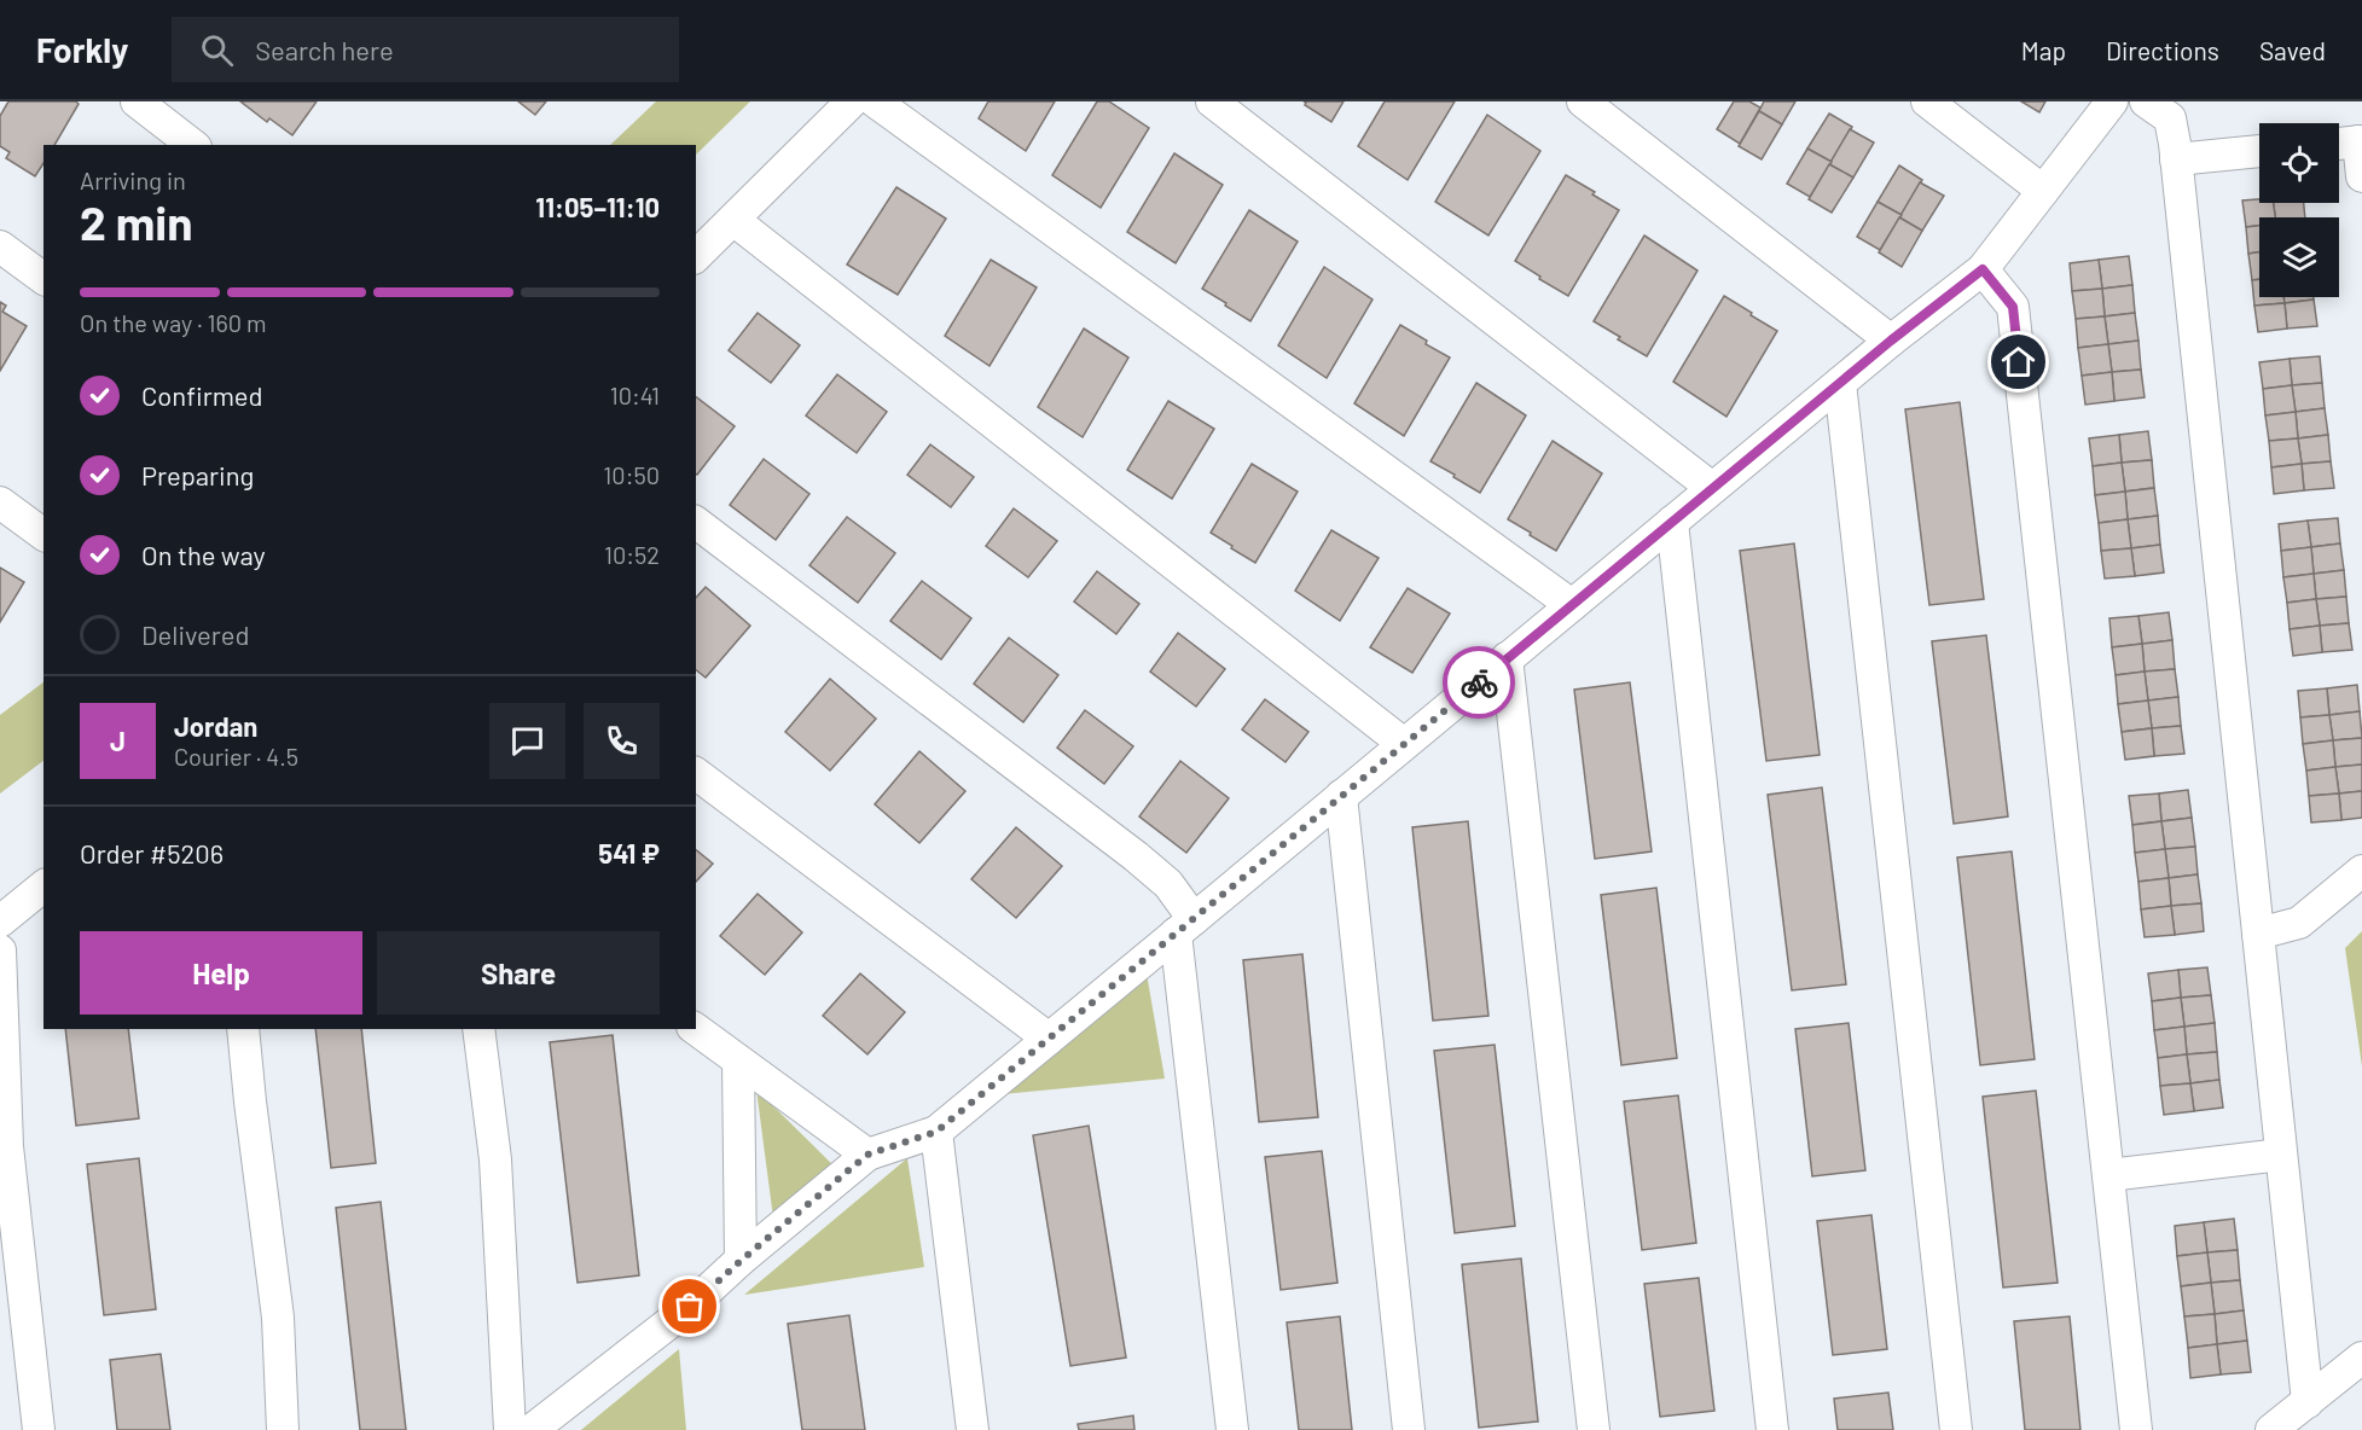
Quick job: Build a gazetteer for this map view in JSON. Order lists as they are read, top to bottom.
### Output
{
  "page": {
    "header": "Forkly",
    "search": "Search here",
    "nav": ["Map", "Directions", "Saved"],
    "heading": ["2 min", "Arriving in", "11:05–11:10"],
    "panel": [
      "Jordan",
      "Courier · 4.5",
      "Order #5206",
      "541 ₽"
    ],
    "bar": "On the way · 160 m",
    "list": [
      ["Confirmed", "10:41"],
      ["Preparing", "10:50"],
      ["On the way", "10:52"],
      "Delivered"
    ],
    "round": "J",
    "buttons": ["Help", "Share"]
  }
}
